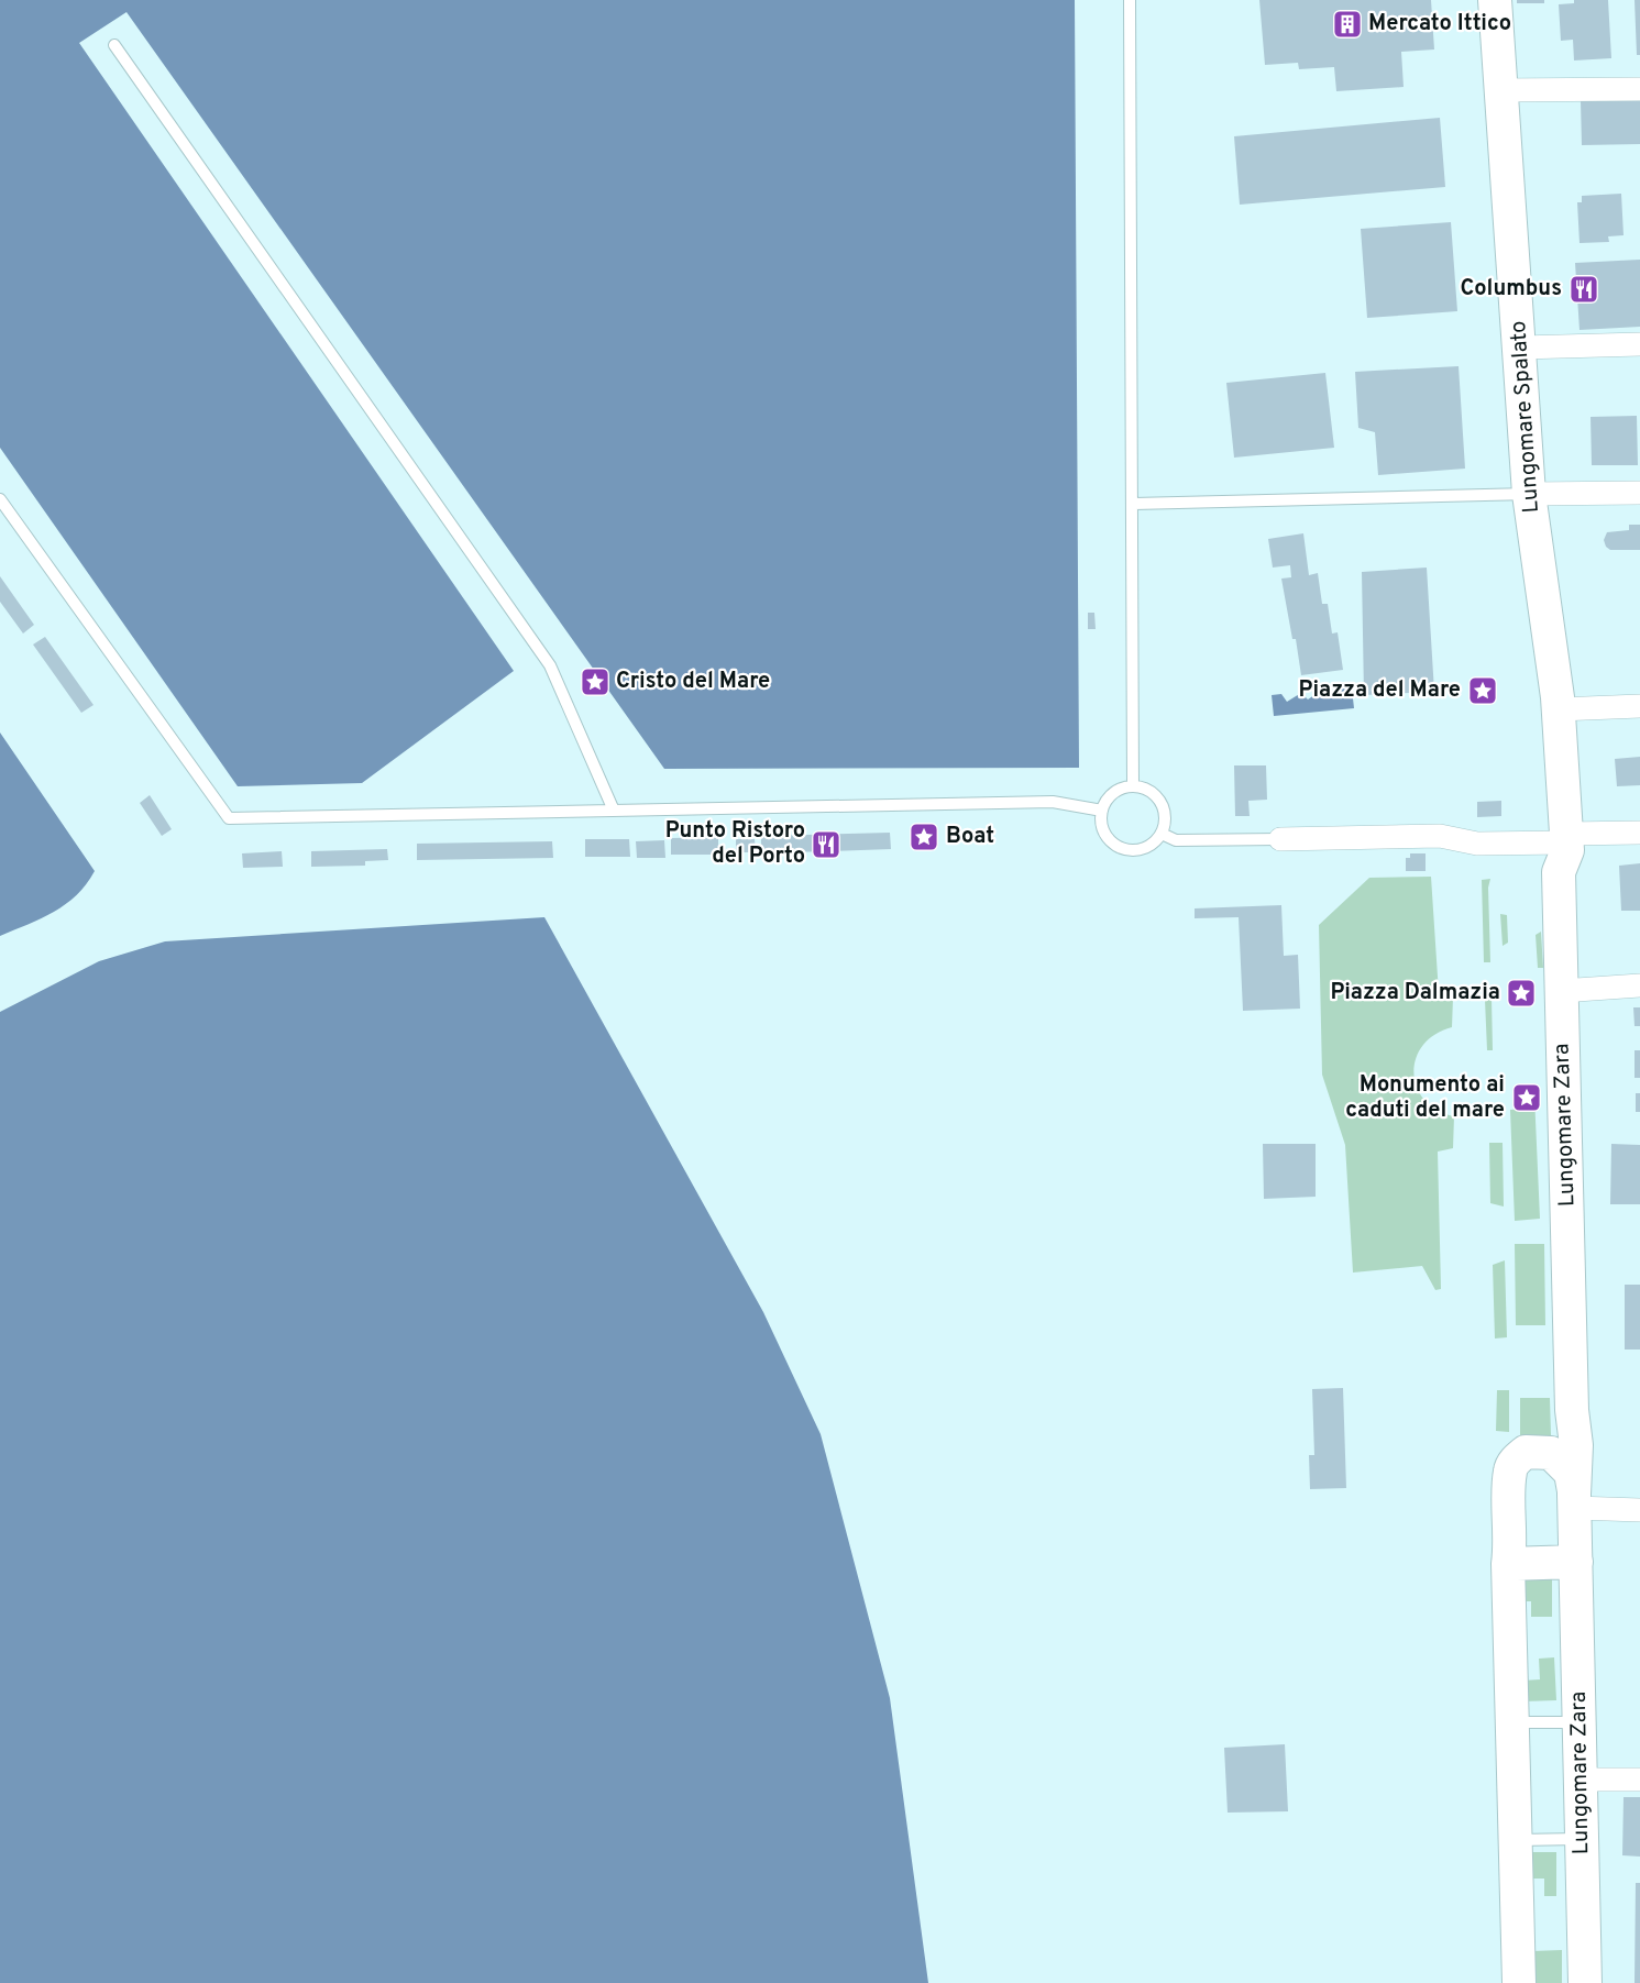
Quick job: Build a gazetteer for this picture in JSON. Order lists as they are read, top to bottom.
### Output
{
  "streets": {
    "street": ["Lungomare Spalato", "Lungomare Zara"]
  },
  "crossings": [
    ["Lungomare Spalato", "Lungomare Zara"]
  ],
  "places": {
    "building": ["Mercato Ittico"],
    "restaurant": ["Columbus", "Punto Ristoro del Porto"],
    "place": [
      "Cristo del Mare",
      "Piazza del Mare",
      "Boat",
      "Piazza Dalmazia",
      "Monumento ai caduti del mare"
    ]
  }
}
